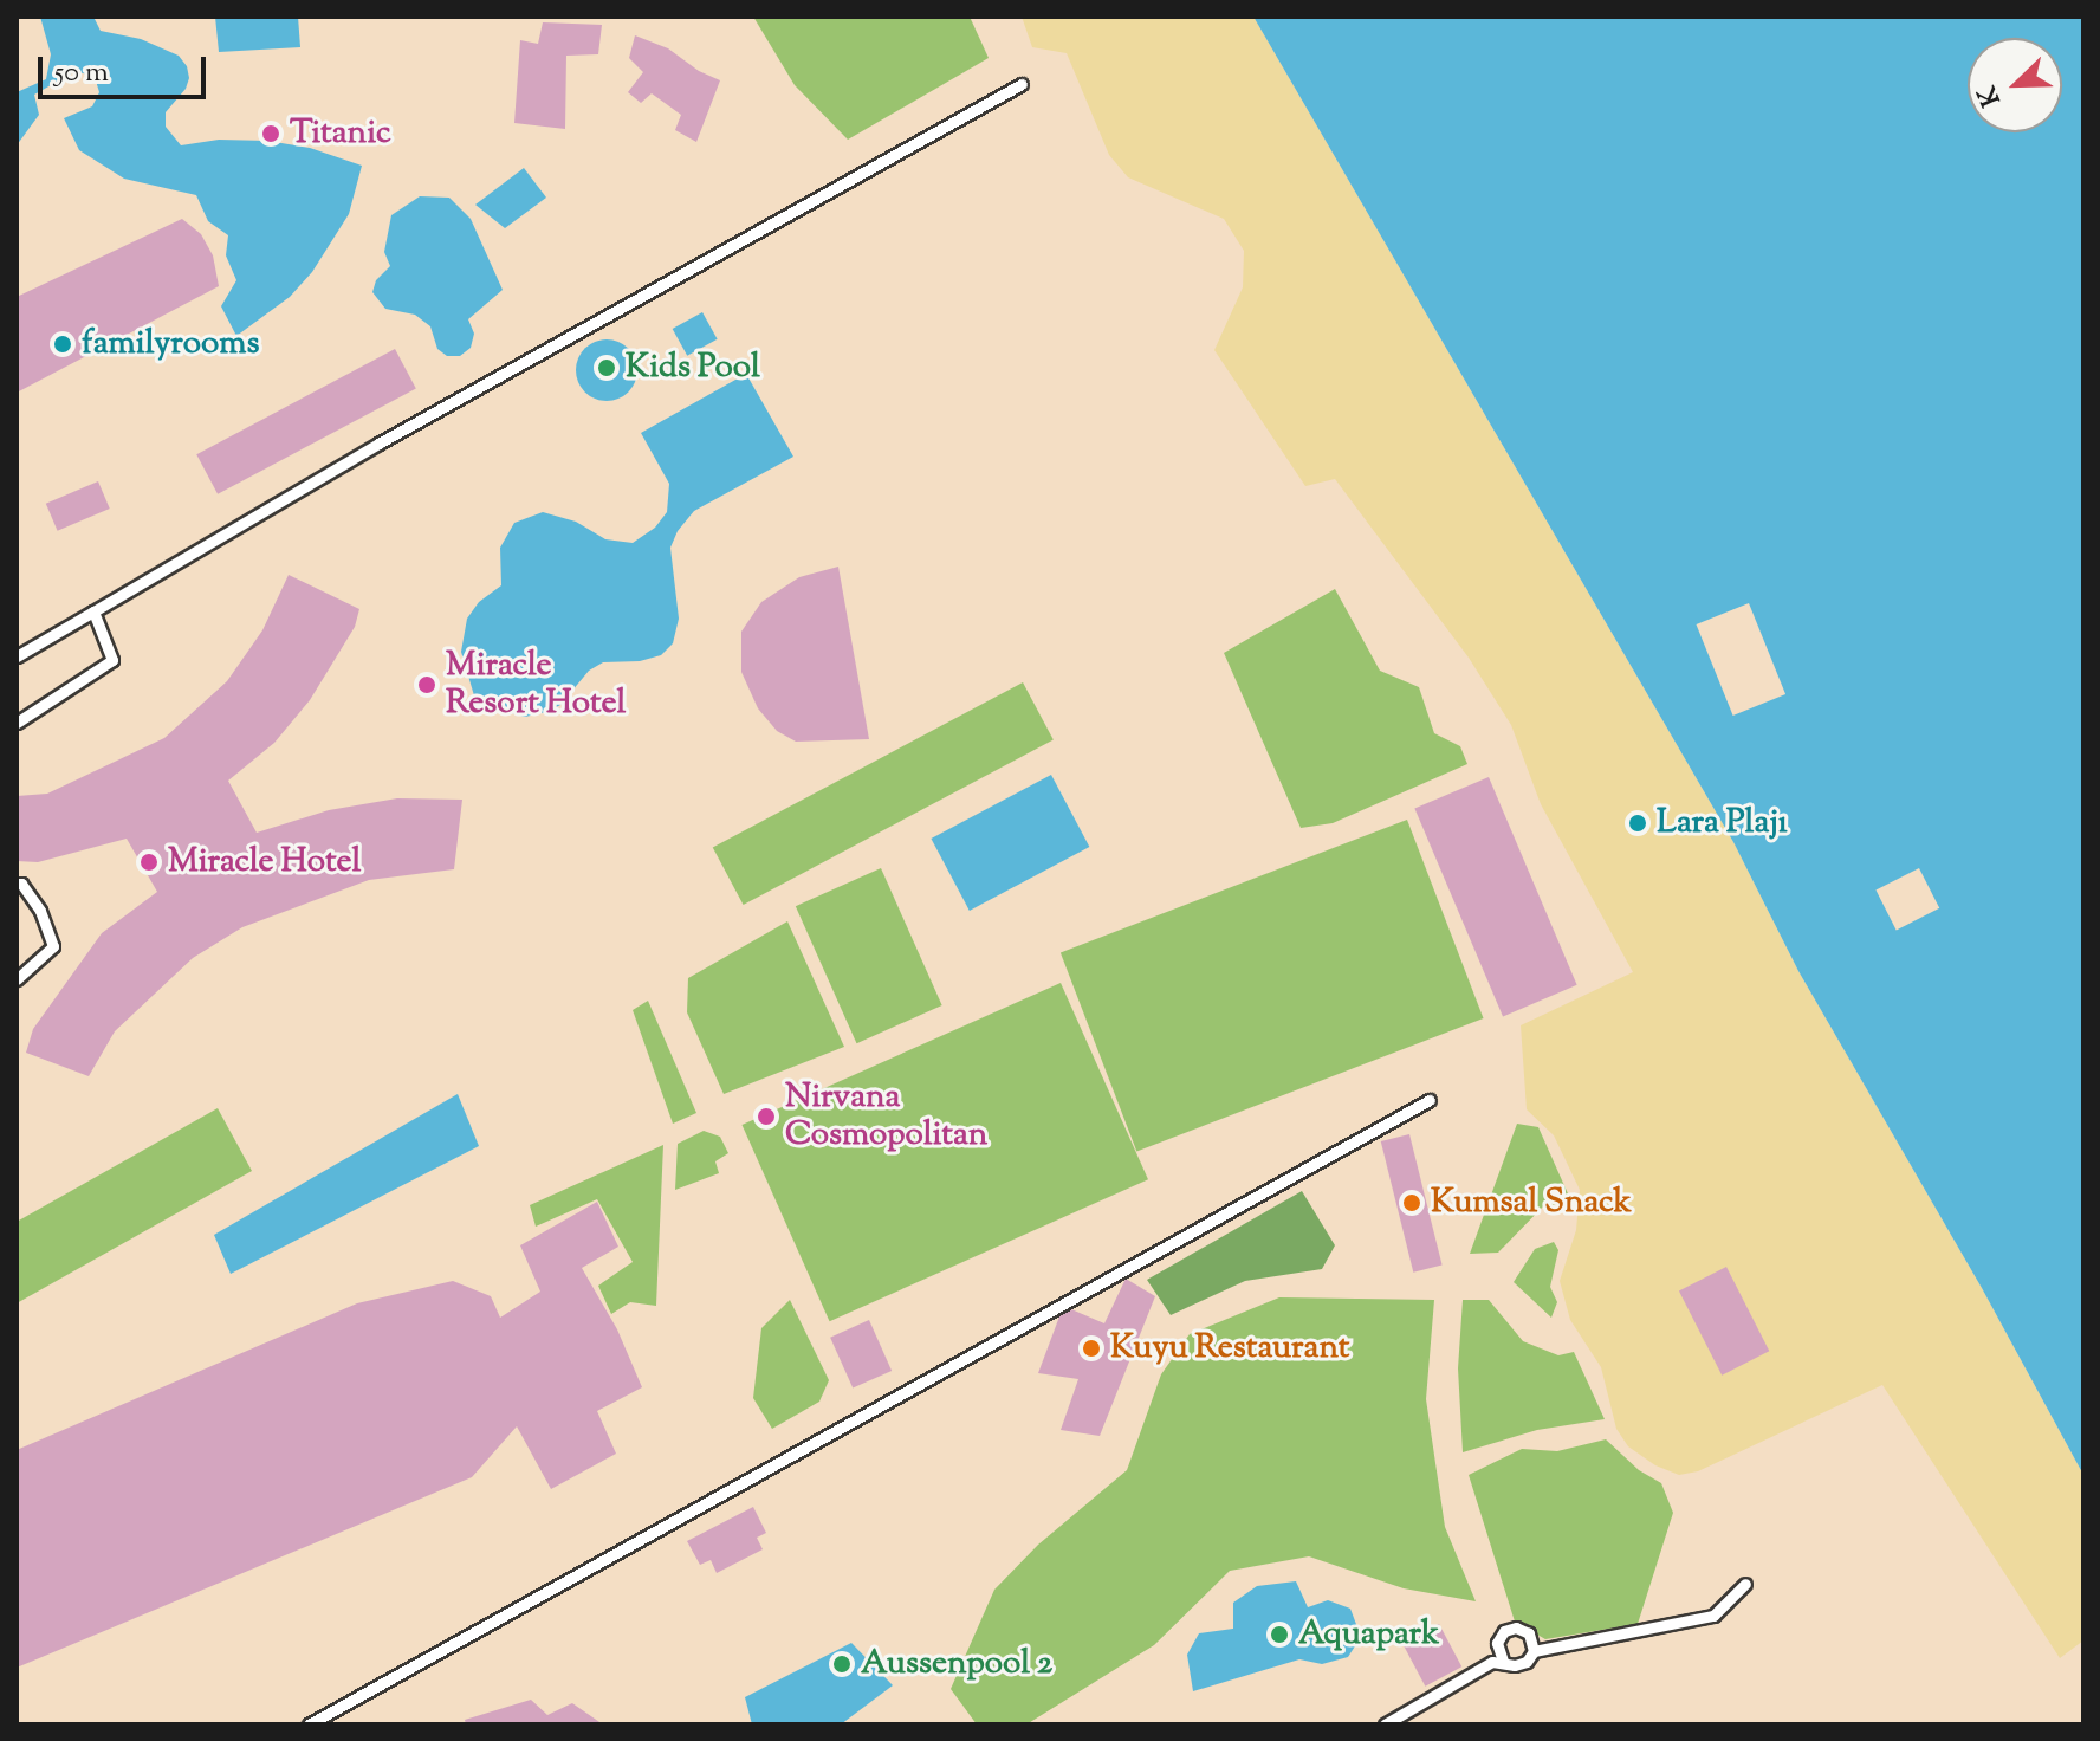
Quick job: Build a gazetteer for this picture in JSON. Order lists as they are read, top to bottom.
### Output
{
  "places": [
    "Titanic",
    "familyrooms",
    "Kids Pool",
    "Miracle Resort Hotel",
    "Lara Plajı",
    "Miracle Hotel",
    "Nirvana Cosmopolitan",
    "Kumsal Snack",
    "Kuyu Restaurant",
    "Aquapark",
    "Aussenpool 2"
  ],
  "scale_bar": "50 m",
  "north": "bottom left"
}
